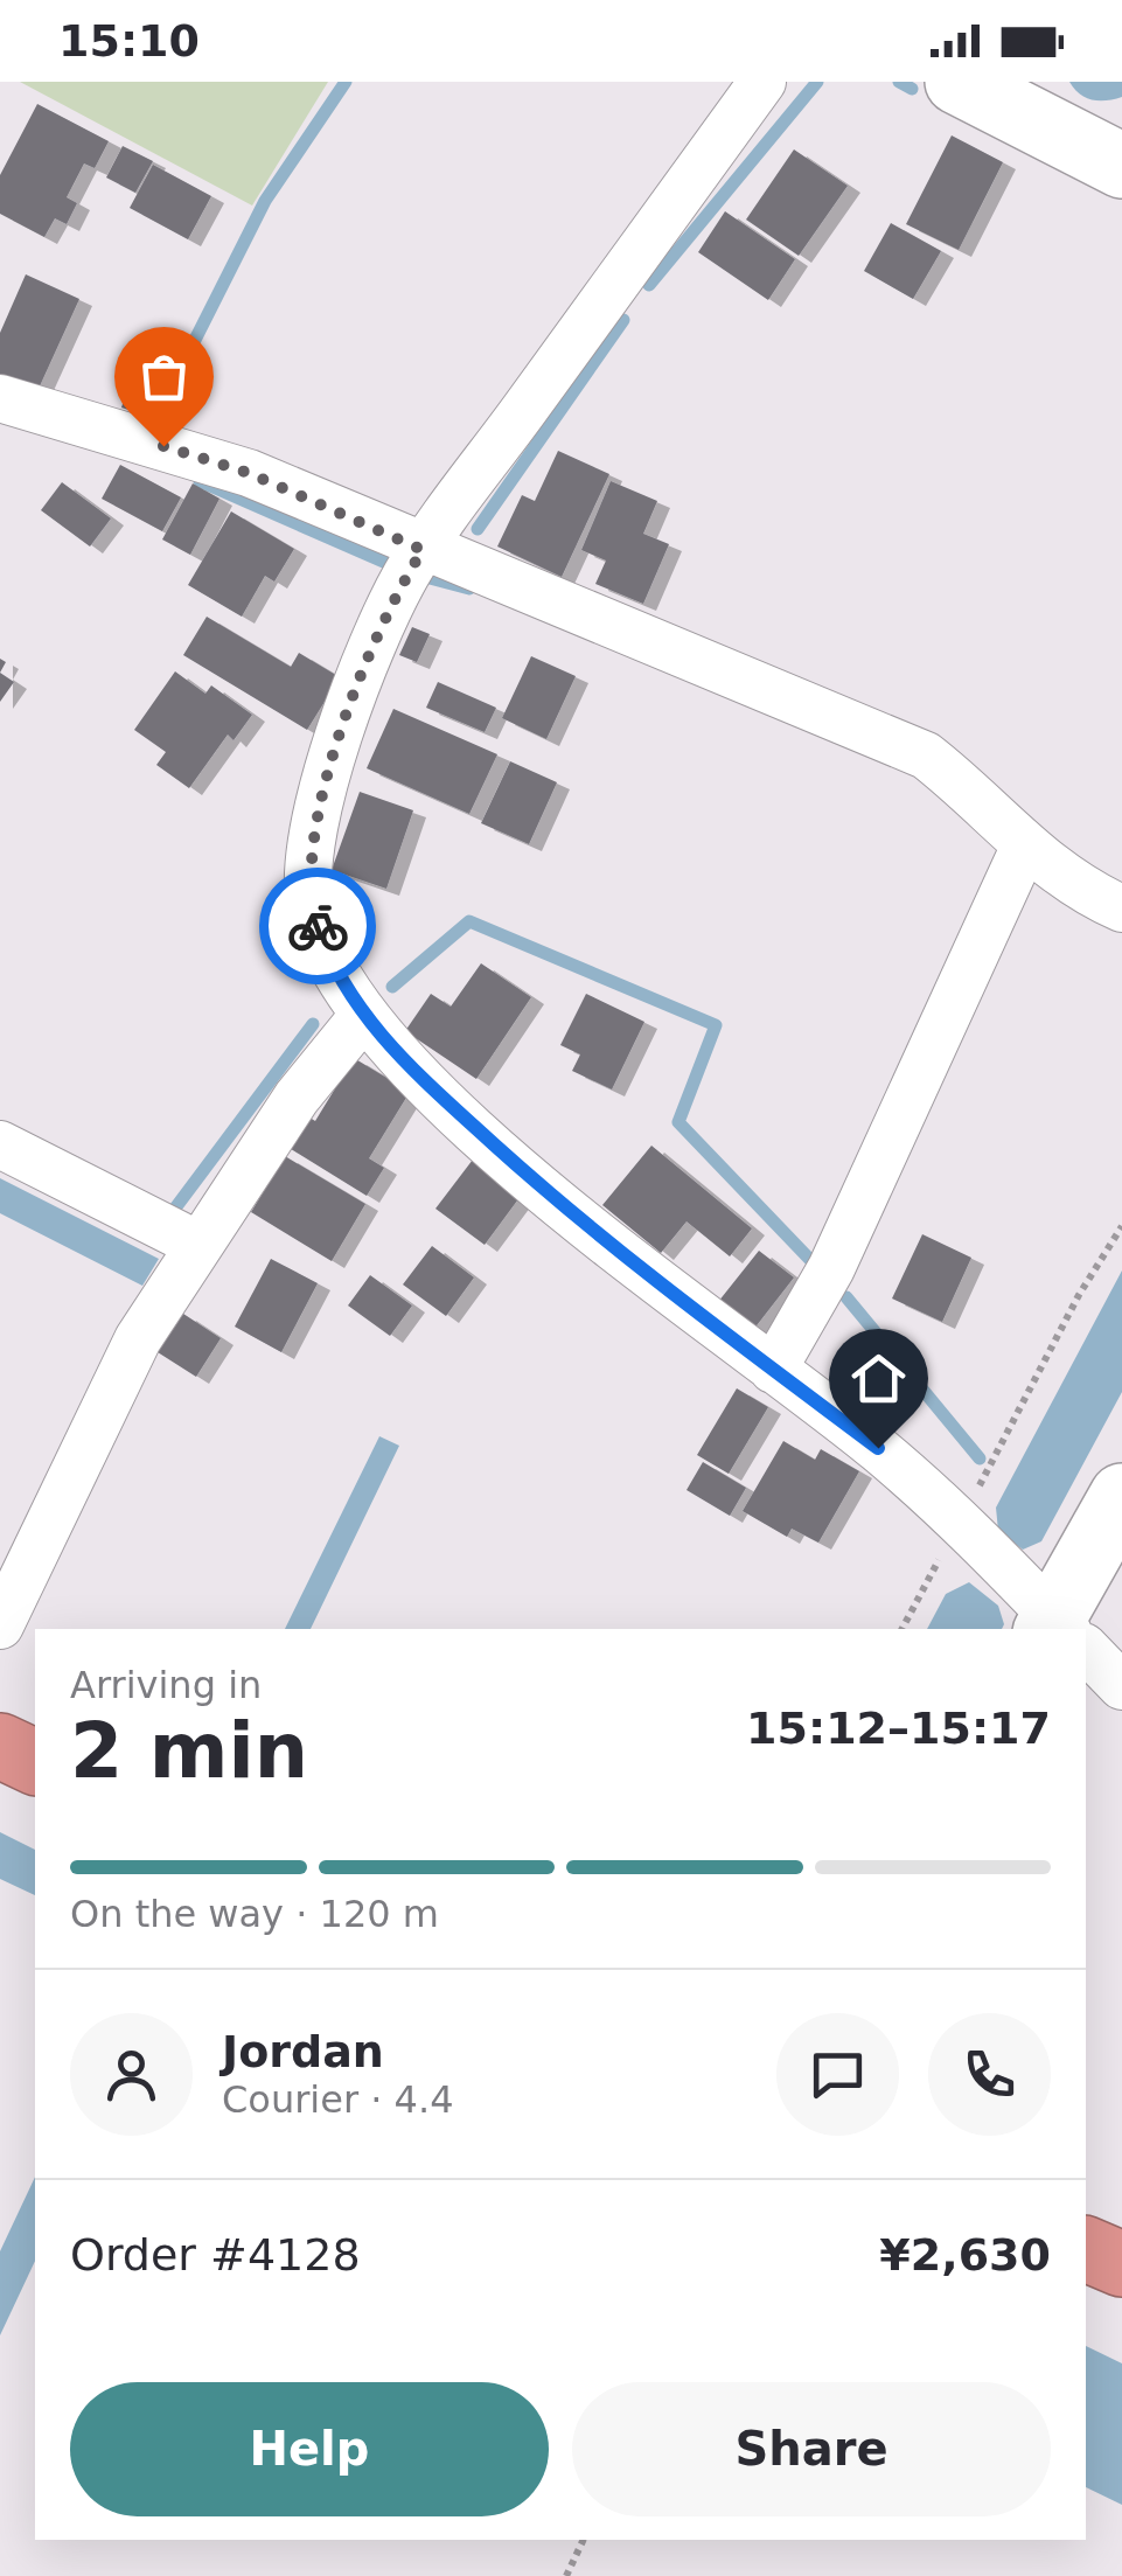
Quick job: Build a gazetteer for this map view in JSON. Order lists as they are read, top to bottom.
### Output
{
  "page": {
    "status": "15:10",
    "heading": ["2 min", "Arriving in", "15:12–15:17"],
    "panel": [
      "Jordan",
      "Courier · 4.4",
      "Order #4128",
      "¥2,630"
    ],
    "bar": "On the way · 120 m",
    "buttons": ["Help", "Share"]
  }
}
